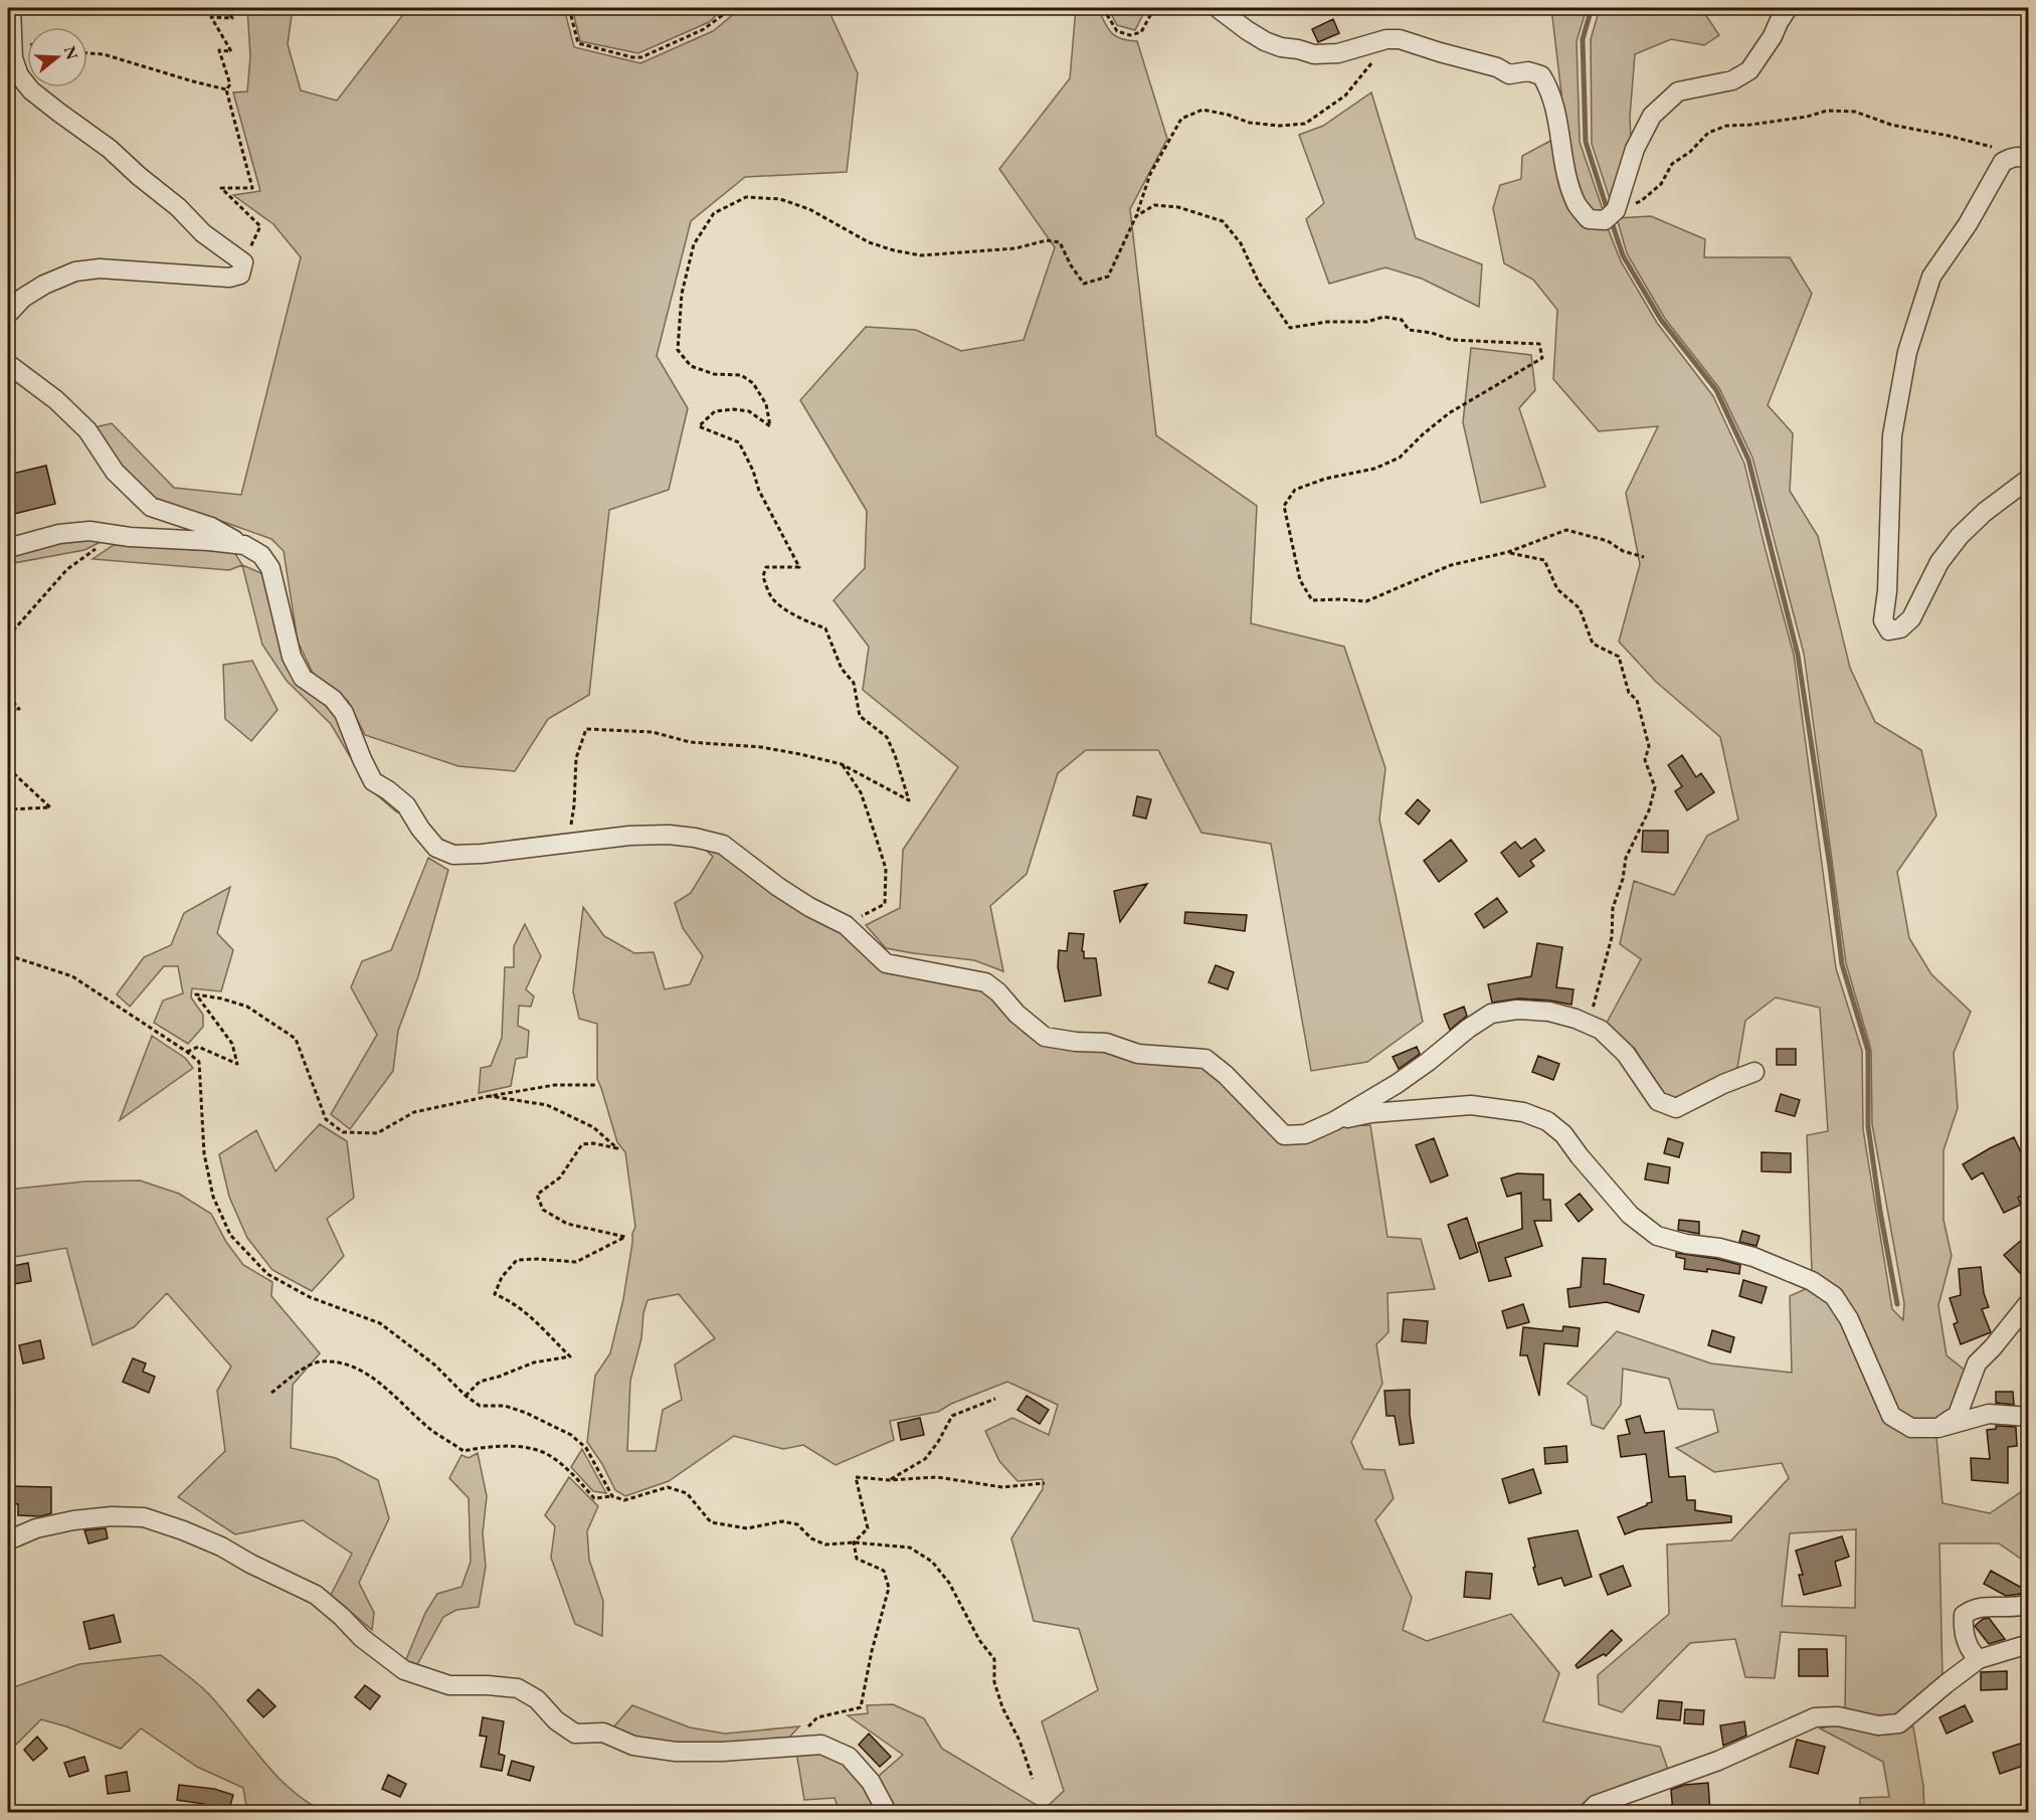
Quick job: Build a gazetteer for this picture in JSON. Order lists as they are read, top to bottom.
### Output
{
  "north": "right"
}
